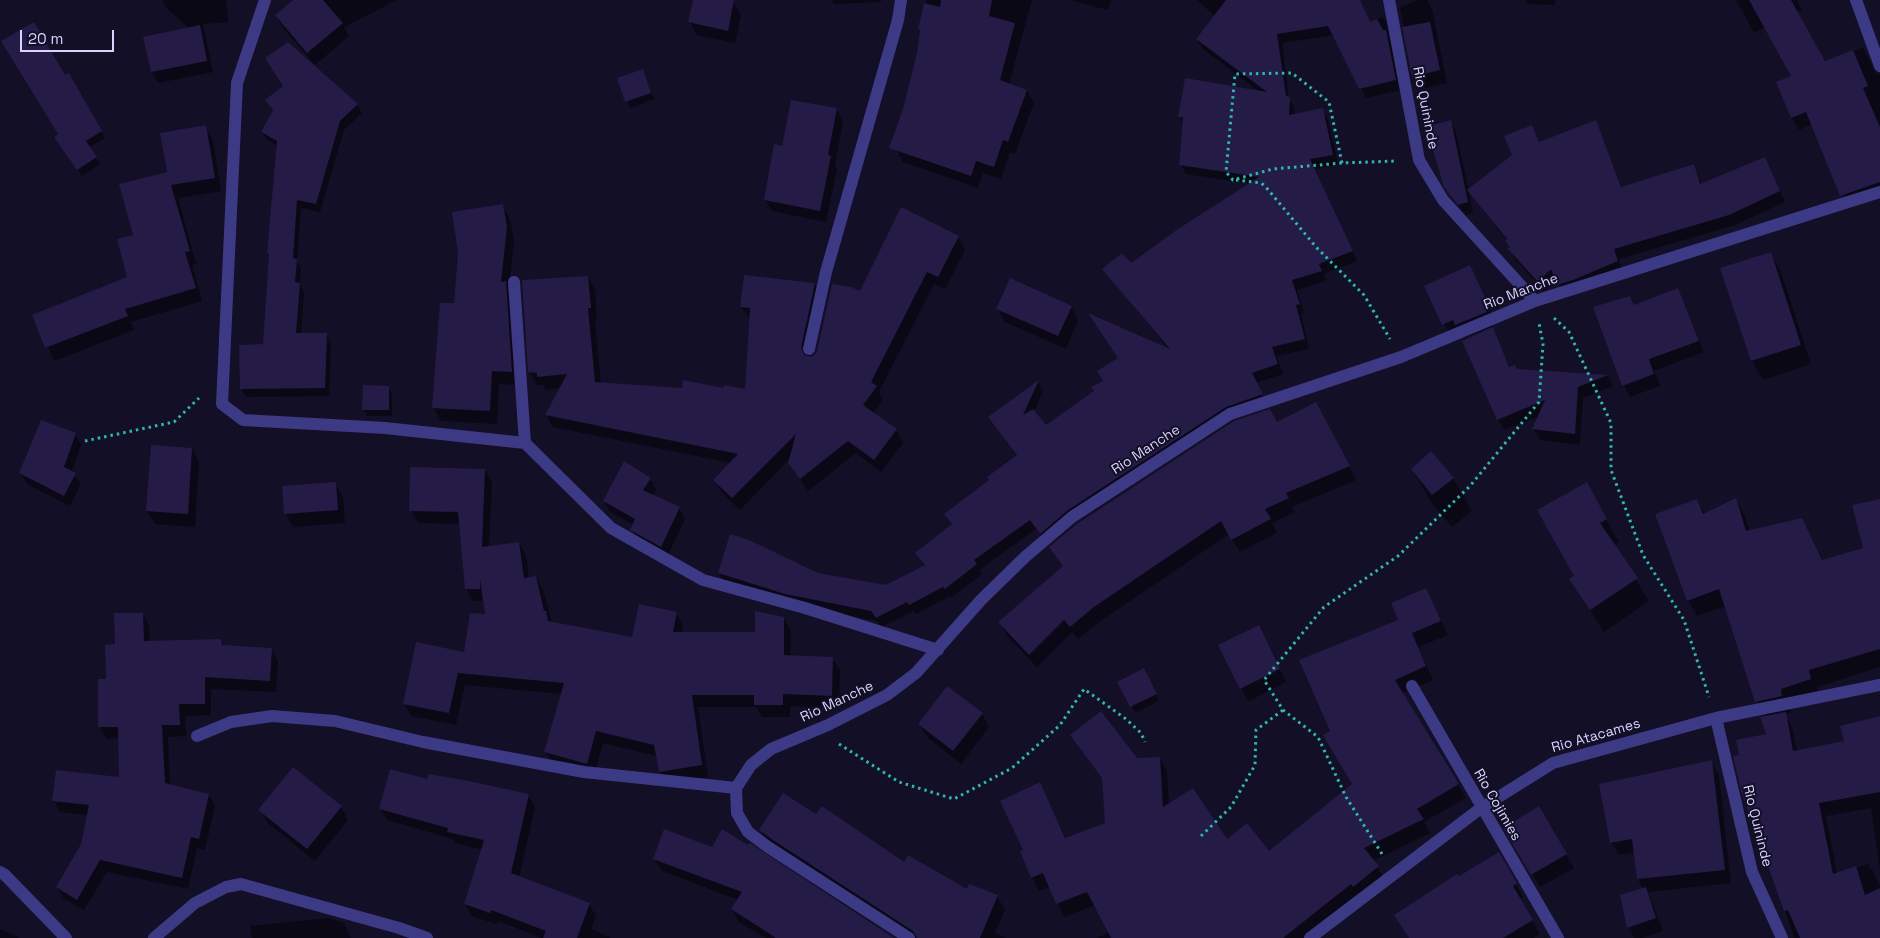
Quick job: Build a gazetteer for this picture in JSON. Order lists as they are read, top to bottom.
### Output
{
  "streets": {
    "street": [
      "Rio Quininde",
      "Rio Manche",
      "Rio Atacames",
      "Rio Cojimies"
    ]
  },
  "crossings": [
    ["Rio Quininde", "Rio Manche"],
    ["Rio Quininde", "Rio Atacames"],
    ["Rio Atacames", "Rio Cojimies"]
  ],
  "scale_bar": "20 m"
}
